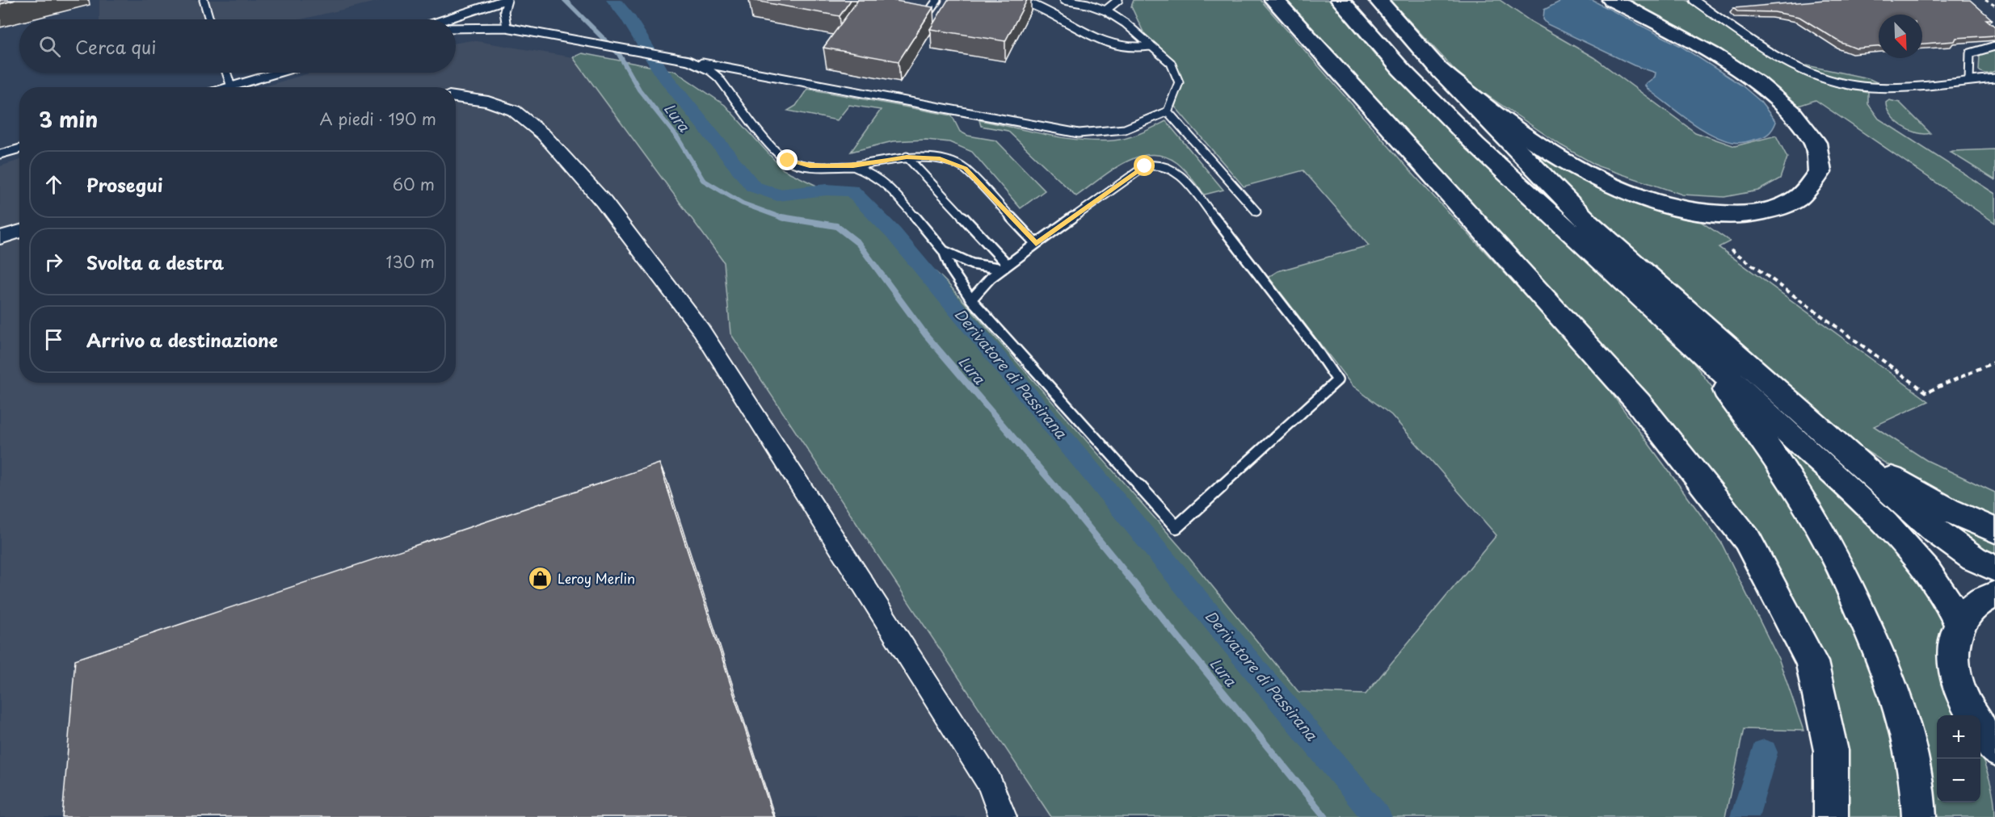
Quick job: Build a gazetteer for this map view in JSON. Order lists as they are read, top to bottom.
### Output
{
  "water": ["Lura", "Derivatore di Passirana"],
  "places": {
    "shop": ["Leroy Merlin"]
  },
  "north": "bottom right",
  "page": {
    "search": "Cerca qui",
    "heading": ["3 min", "A piedi · 190 m"],
    "list": [
      ["Prosegui", "60 m"],
      ["Svolta a destra", "130 m"],
      "Arrivo a destinazione"
    ],
    "map_buttons": ["+", "−"]
  }
}
